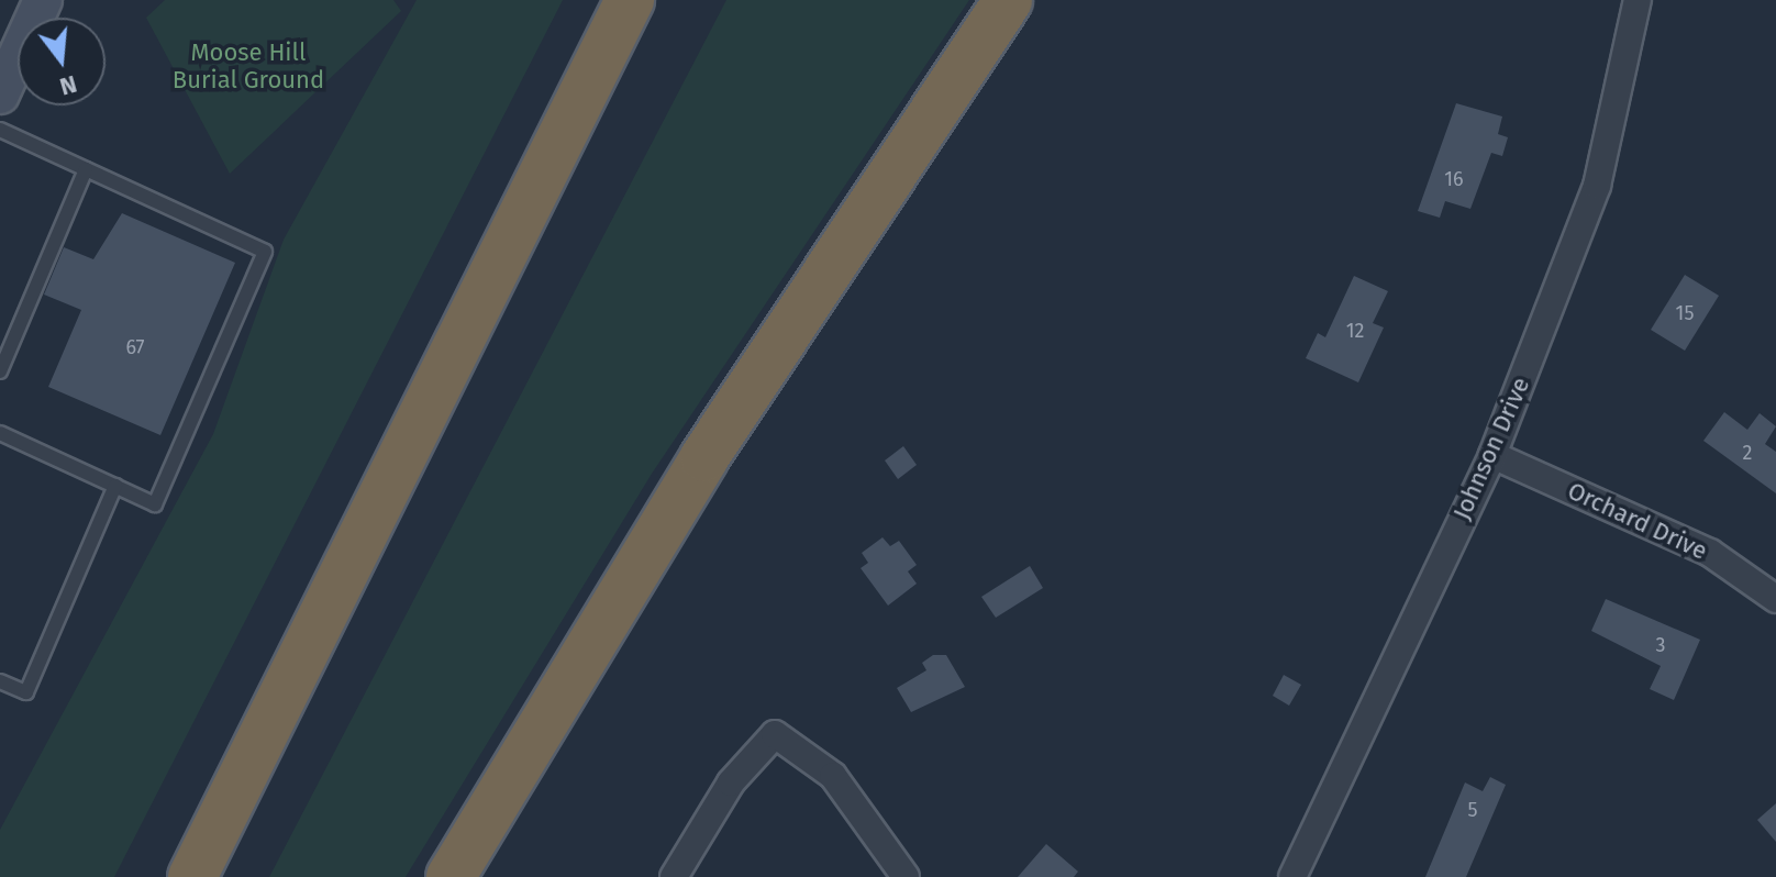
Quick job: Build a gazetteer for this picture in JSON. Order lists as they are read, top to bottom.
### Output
{
  "streets": {
    "street": ["Johnson Drive", "Orchard Drive"]
  },
  "crossings": [
    ["Johnson Drive", "Orchard Drive"]
  ],
  "parks": ["Moose Hill Burial Ground"],
  "house_numbers": [
    "16",
    "15",
    "12",
    "67",
    "2",
    "3",
    "5"
  ],
  "north": "bottom"
}
